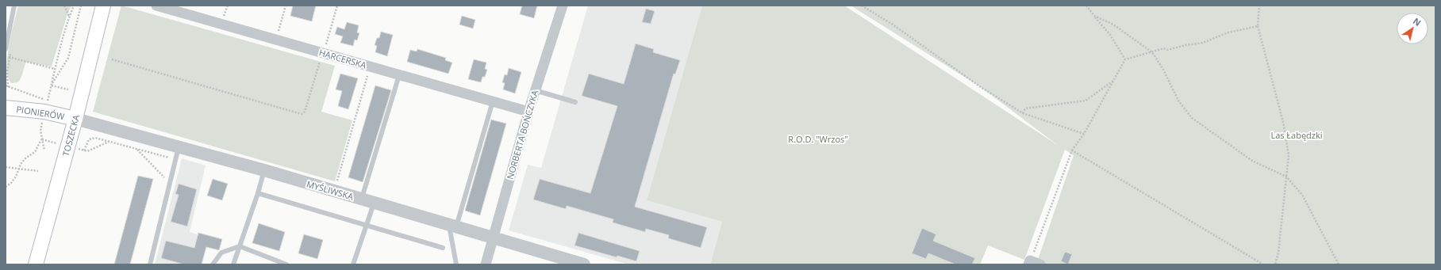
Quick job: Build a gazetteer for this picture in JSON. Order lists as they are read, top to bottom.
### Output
{
  "streets": {
    "main road": ["PIONIERÓW", "TOSZECKA"],
    "street": ["HARCERSKA", "NORBERTA BOŃCZYKA", "MYŚLIWSKA"]
  },
  "crossings": [
    ["HARCERSKA", "NORBERTA BOŃCZYKA"],
    ["PIONIERÓW", "TOSZECKA"],
    ["PIONIERÓW", "MYŚLIWSKA"],
    ["NORBERTA BOŃCZYKA", "MYŚLIWSKA"],
    ["TOSZECKA", "MYŚLIWSKA"]
  ],
  "parks": ["Las Łabędzki", "R.O.D. \"Wrzos\""],
  "north": "top right"
}
